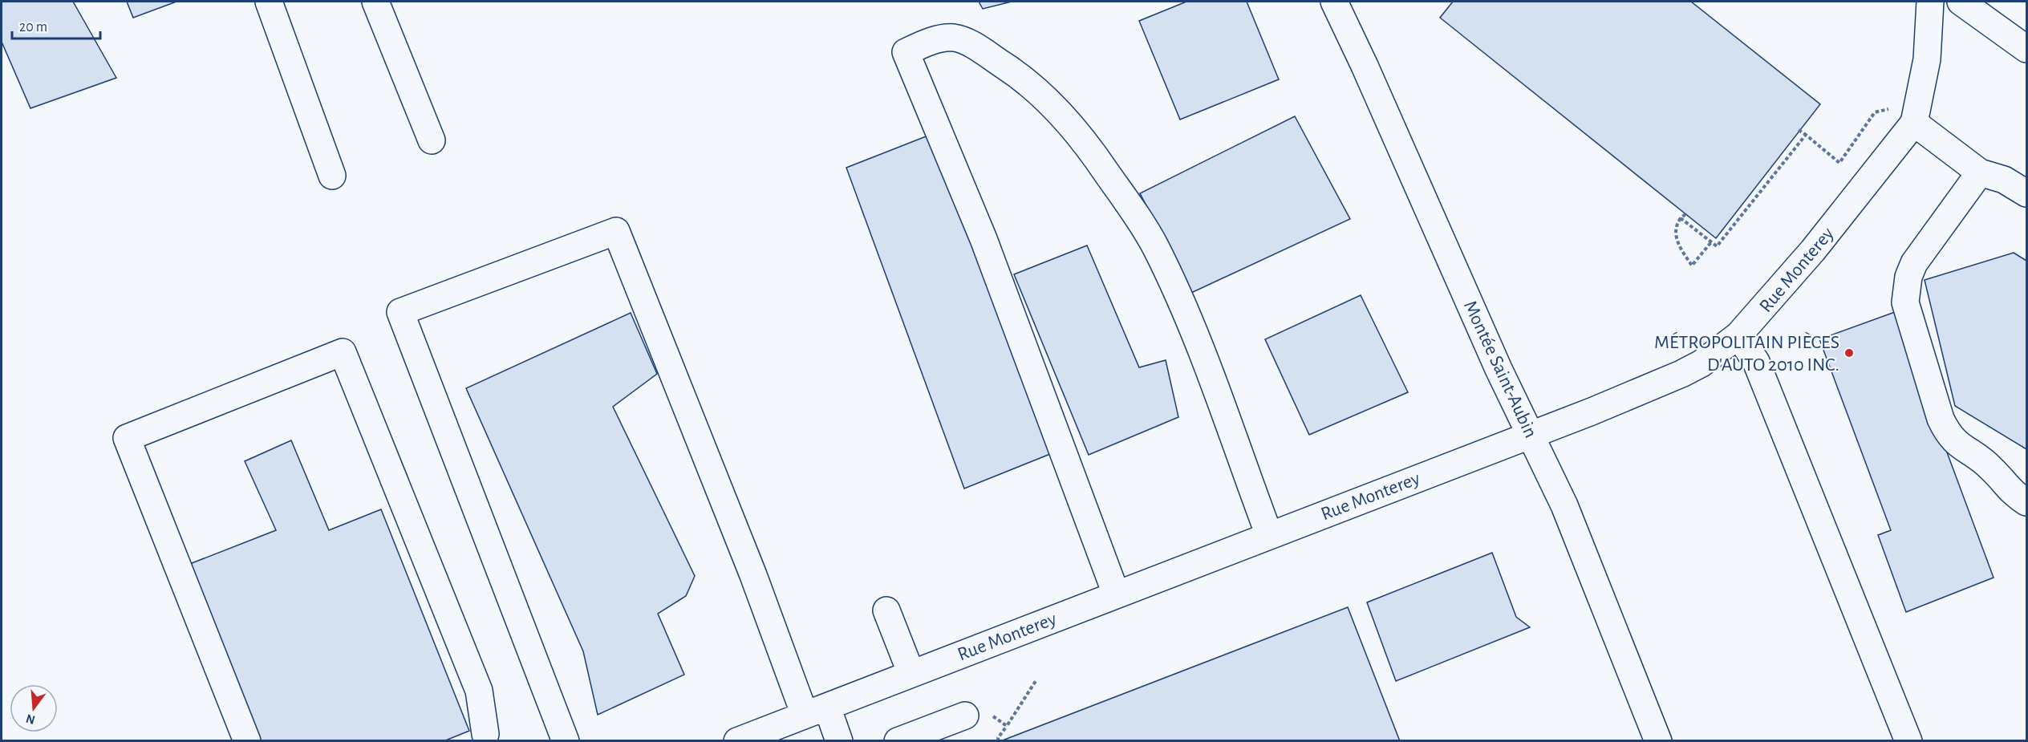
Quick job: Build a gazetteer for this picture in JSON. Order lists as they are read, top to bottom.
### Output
{
  "streets": {
    "street": ["Rue Monterey", "Montée Saint-Aubin"]
  },
  "crossings": [
    ["Rue Monterey", "Montée Saint-Aubin"]
  ],
  "places": ["MÉTROPOLITAIN PIÈCES D'AUTO 2010 INC."],
  "scale_bar": "20 m",
  "north": "bottom"
}
